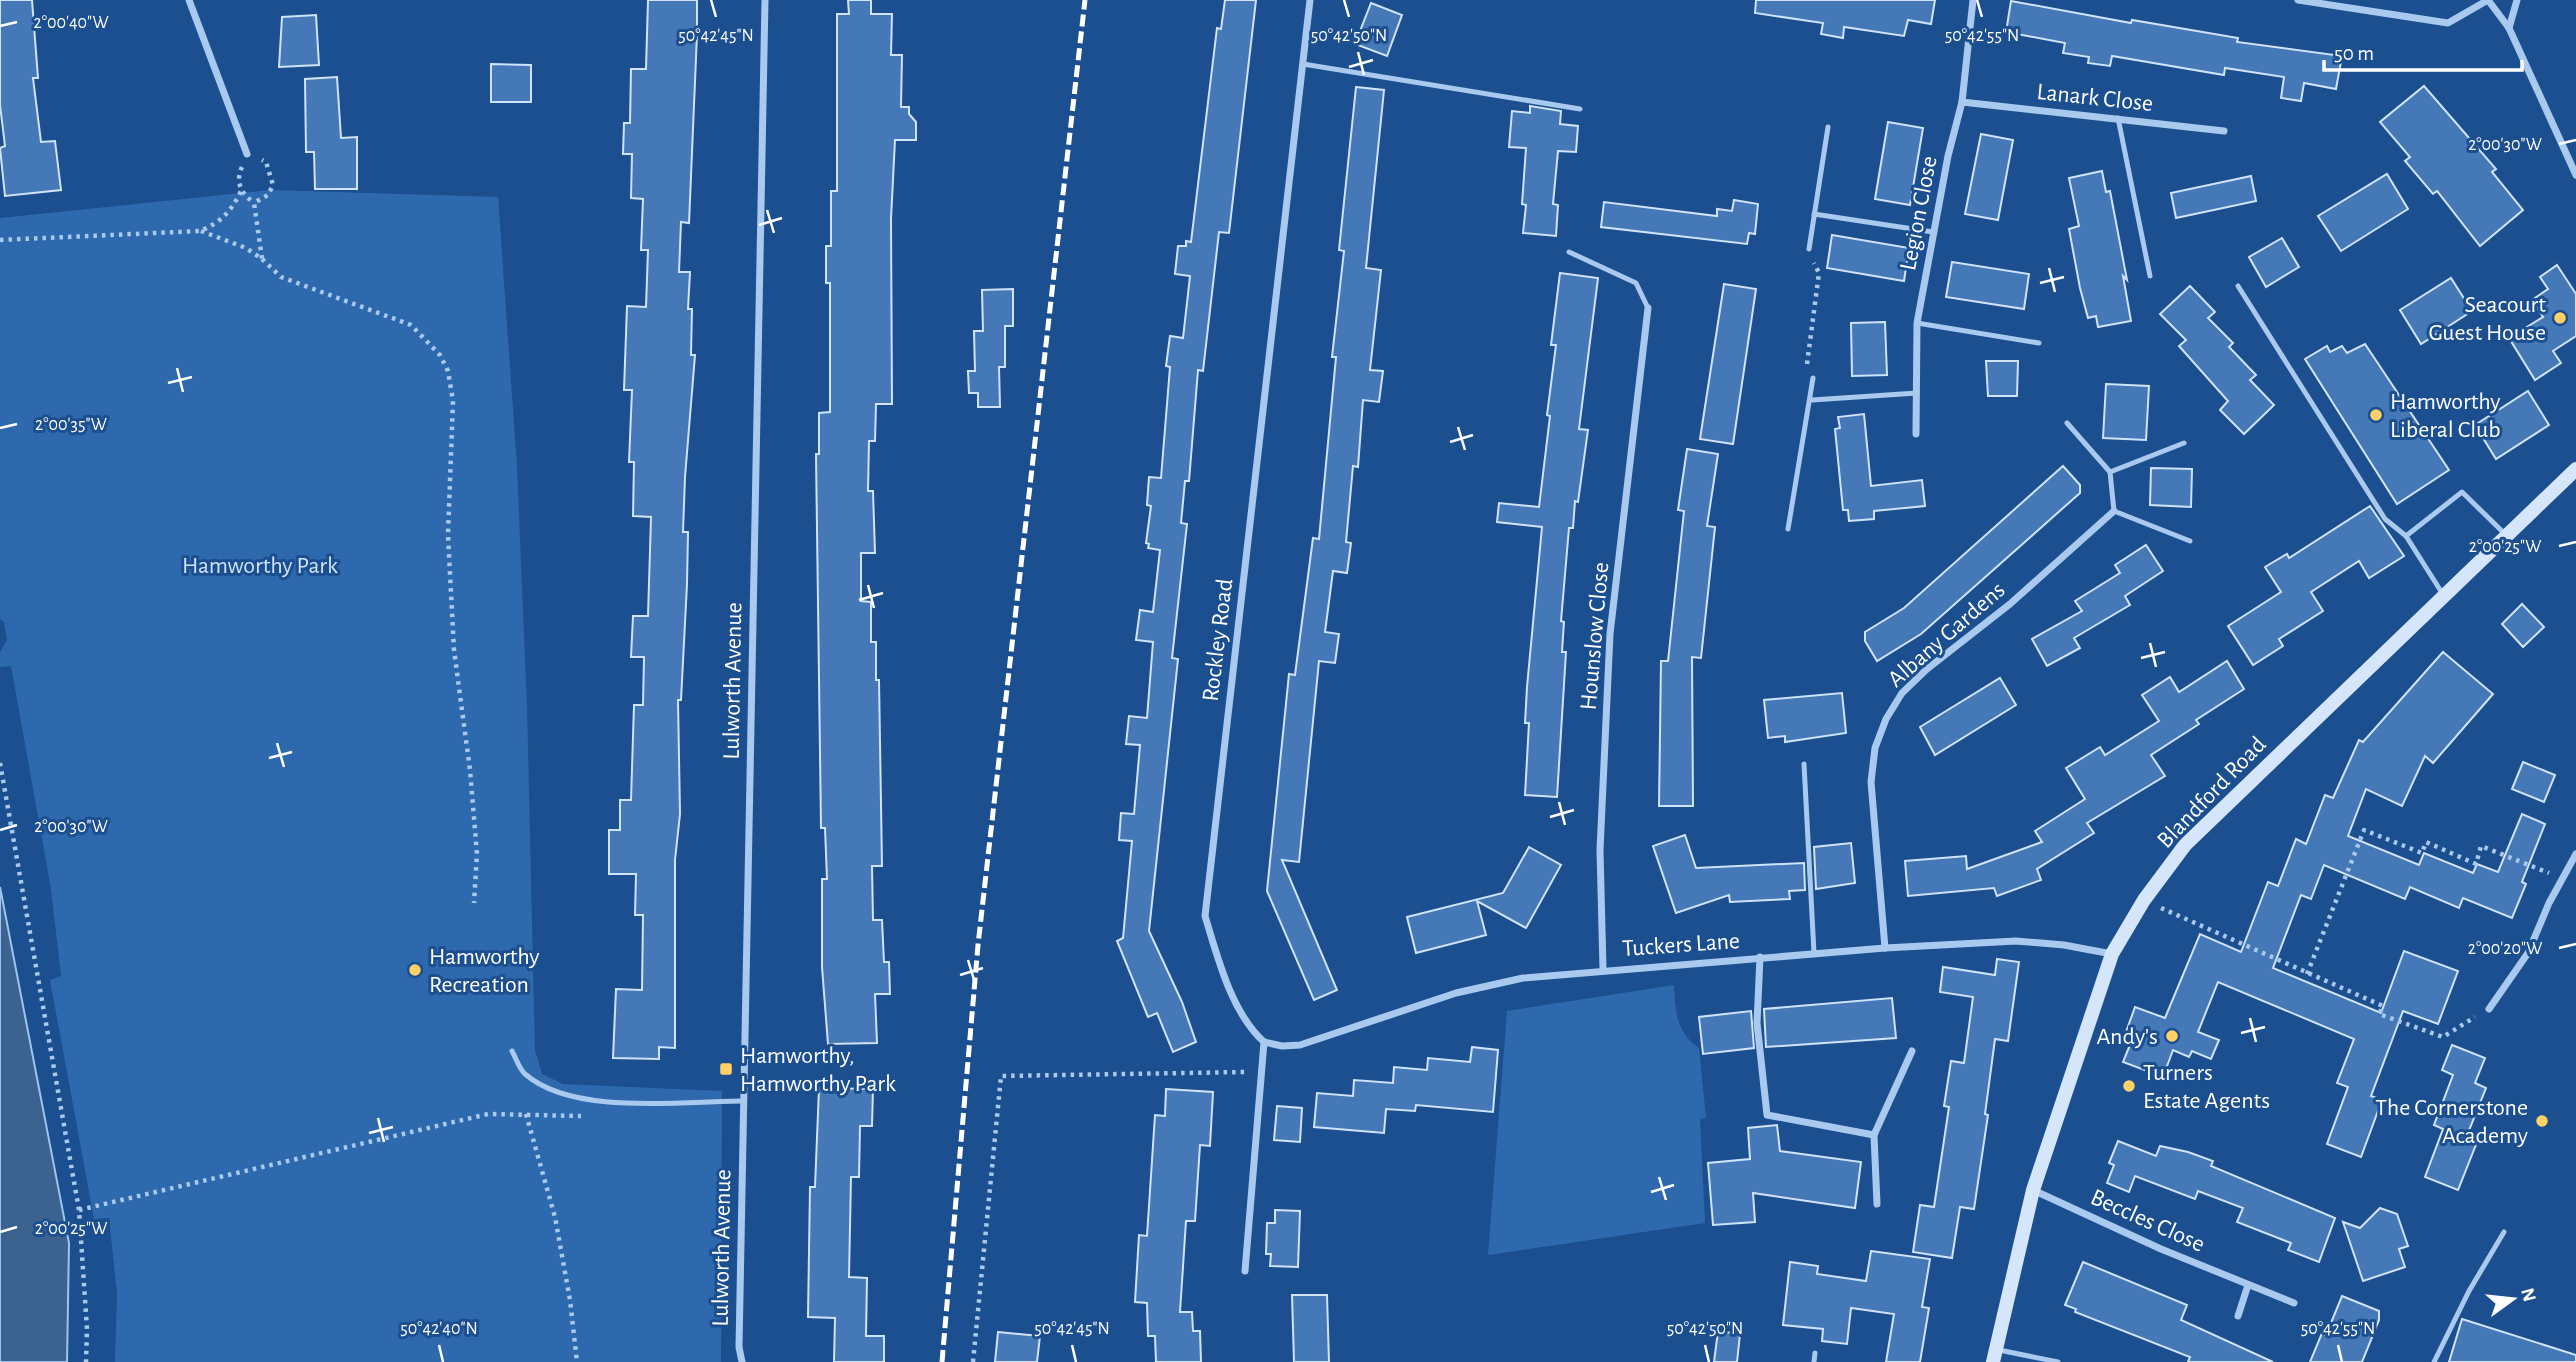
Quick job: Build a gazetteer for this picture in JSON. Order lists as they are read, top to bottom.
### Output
{
  "streets": {
    "main road": ["Blandford Road"],
    "street": [
      "Lanark Close",
      "Legion Close",
      "Albany Gardens",
      "Hounslow Close",
      "Rockley Road",
      "Lulworth Avenue",
      "Tuckers Lane",
      "Beccles Close"
    ]
  },
  "crossings": [
    ["Lanark Close", "Legion Close"],
    ["Albany Gardens", "Tuckers Lane"],
    ["Hounslow Close", "Tuckers Lane"],
    ["Rockley Road", "Tuckers Lane"],
    ["Blandford Road", "Tuckers Lane"],
    ["Blandford Road", "Beccles Close"]
  ],
  "parks": ["Hamworthy Park"],
  "places": {
    "other": [
      "Seacourt Guest House",
      "Hamworthy Liberal Club",
      "Hamworthy Recreation",
      "Andy's",
      "Turners Estate Agents",
      "The Cornerstone Academy"
    ],
    "transit": ["Hamworthy, Hamworthy Park"]
  },
  "scale_bar": "50 m",
  "north": "right",
  "coordinates": [
    "2°00'40\"W",
    "50°42'45\"N",
    "50°42'50\"N",
    "50°42'55\"N",
    "2°00'30\"W",
    "2°00'35\"W",
    "2°00'25\"W",
    "2°00'20\"W",
    "50°42'40\"N"
  ]
}
